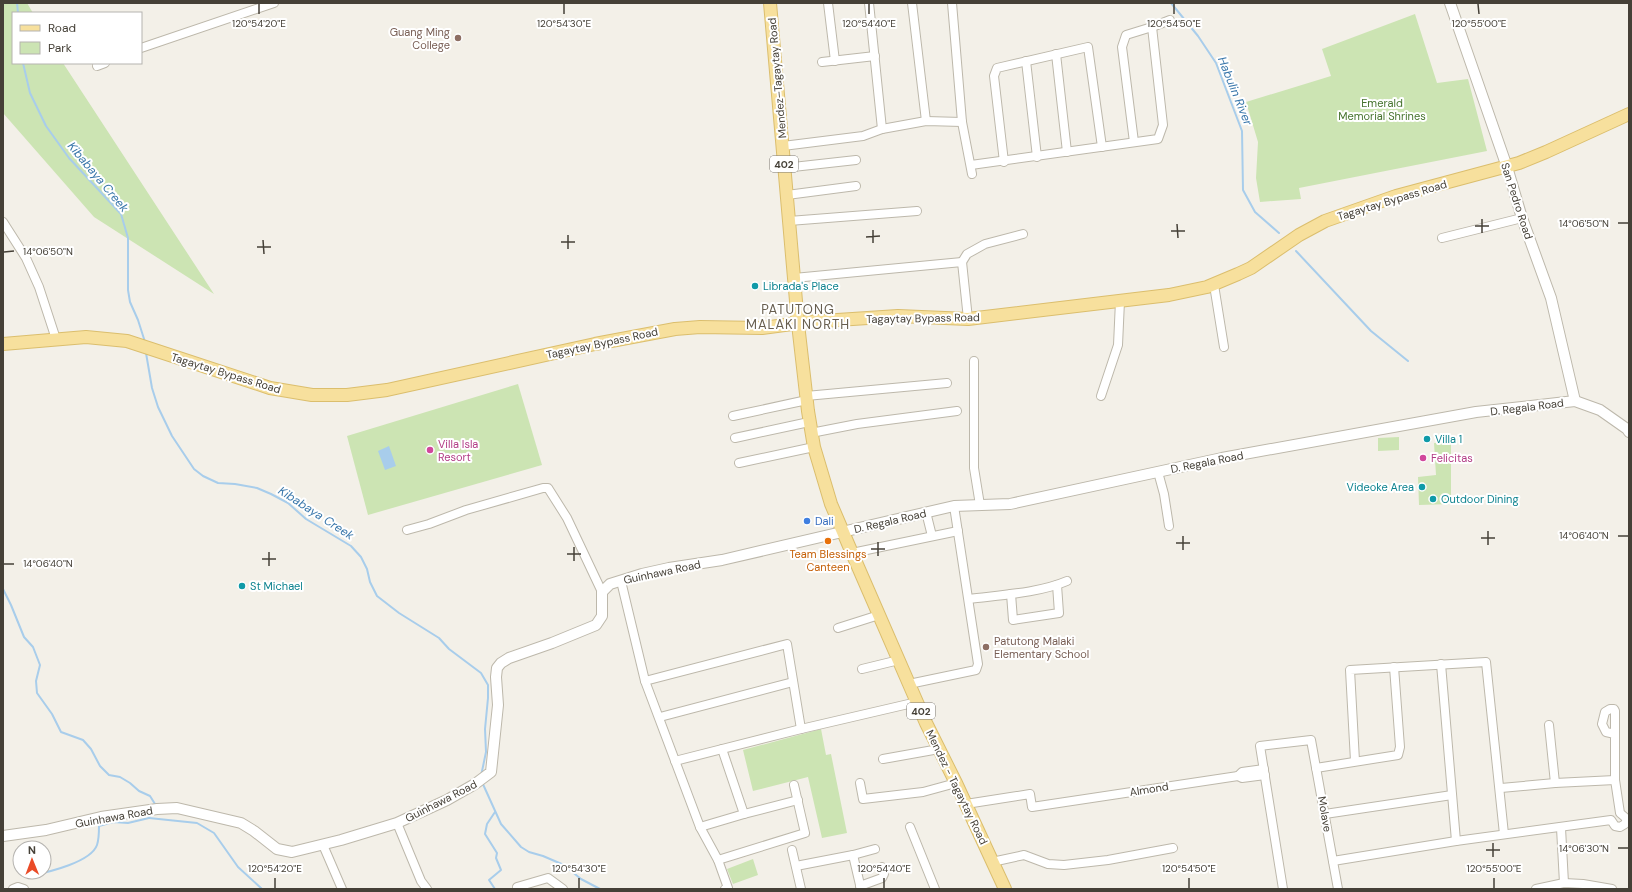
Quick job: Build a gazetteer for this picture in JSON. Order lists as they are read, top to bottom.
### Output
{
  "streets": {
    "main road": [
      "Mendez–Tagaytay Road",
      "402",
      "Tagaytay Bypass Road",
      "Mendez - Tagaytay Road"
    ],
    "street": [
      "San Pedro Road",
      "D. Regala Road",
      "Guinhawa Road",
      "Almond",
      "Molave"
    ]
  },
  "crossings": [
    ["Mendez–Tagaytay Road", "Tagaytay Bypass Road"],
    ["Mendez–Tagaytay Road", "D. Regala Road"],
    ["Mendez–Tagaytay Road", "Guinhawa Road"],
    ["Mendez–Tagaytay Road", "Mendez - Tagaytay Road"],
    ["Tagaytay Bypass Road", "San Pedro Road"],
    ["San Pedro Road", "D. Regala Road"],
    ["D. Regala Road", "Guinhawa Road"],
    ["D. Regala Road", "Mendez - Tagaytay Road"],
    ["Guinhawa Road", "Mendez - Tagaytay Road"],
    ["Mendez - Tagaytay Road", "Almond"],
    ["Almond", "Molave"]
  ],
  "districts": ["PATUTONG MALAKI NORTH"],
  "water": ["Habulin River", "Kibabaya Creek"],
  "parks": ["Emerald Memorial Shrines"],
  "places": [
    "Guang Ming College",
    "Librada's Place",
    "Villa 1",
    "Villa Isla Resort",
    "Felicitas",
    "Videoke Area",
    "Outdoor Dining",
    "Dali",
    "Team Blessings Canteen",
    "St Michael",
    "Patutong Malaki Elementary School"
  ],
  "legend": ["Road", "Park"],
  "north": "top",
  "coordinates": [
    "120°54'20\"E",
    "120°54'30\"E",
    "120°54'40\"E",
    "120°54'50\"E",
    "120°55'00\"E",
    "14°06'50\"N",
    "14°06'40\"N",
    "14°06'30\"N"
  ]
}
